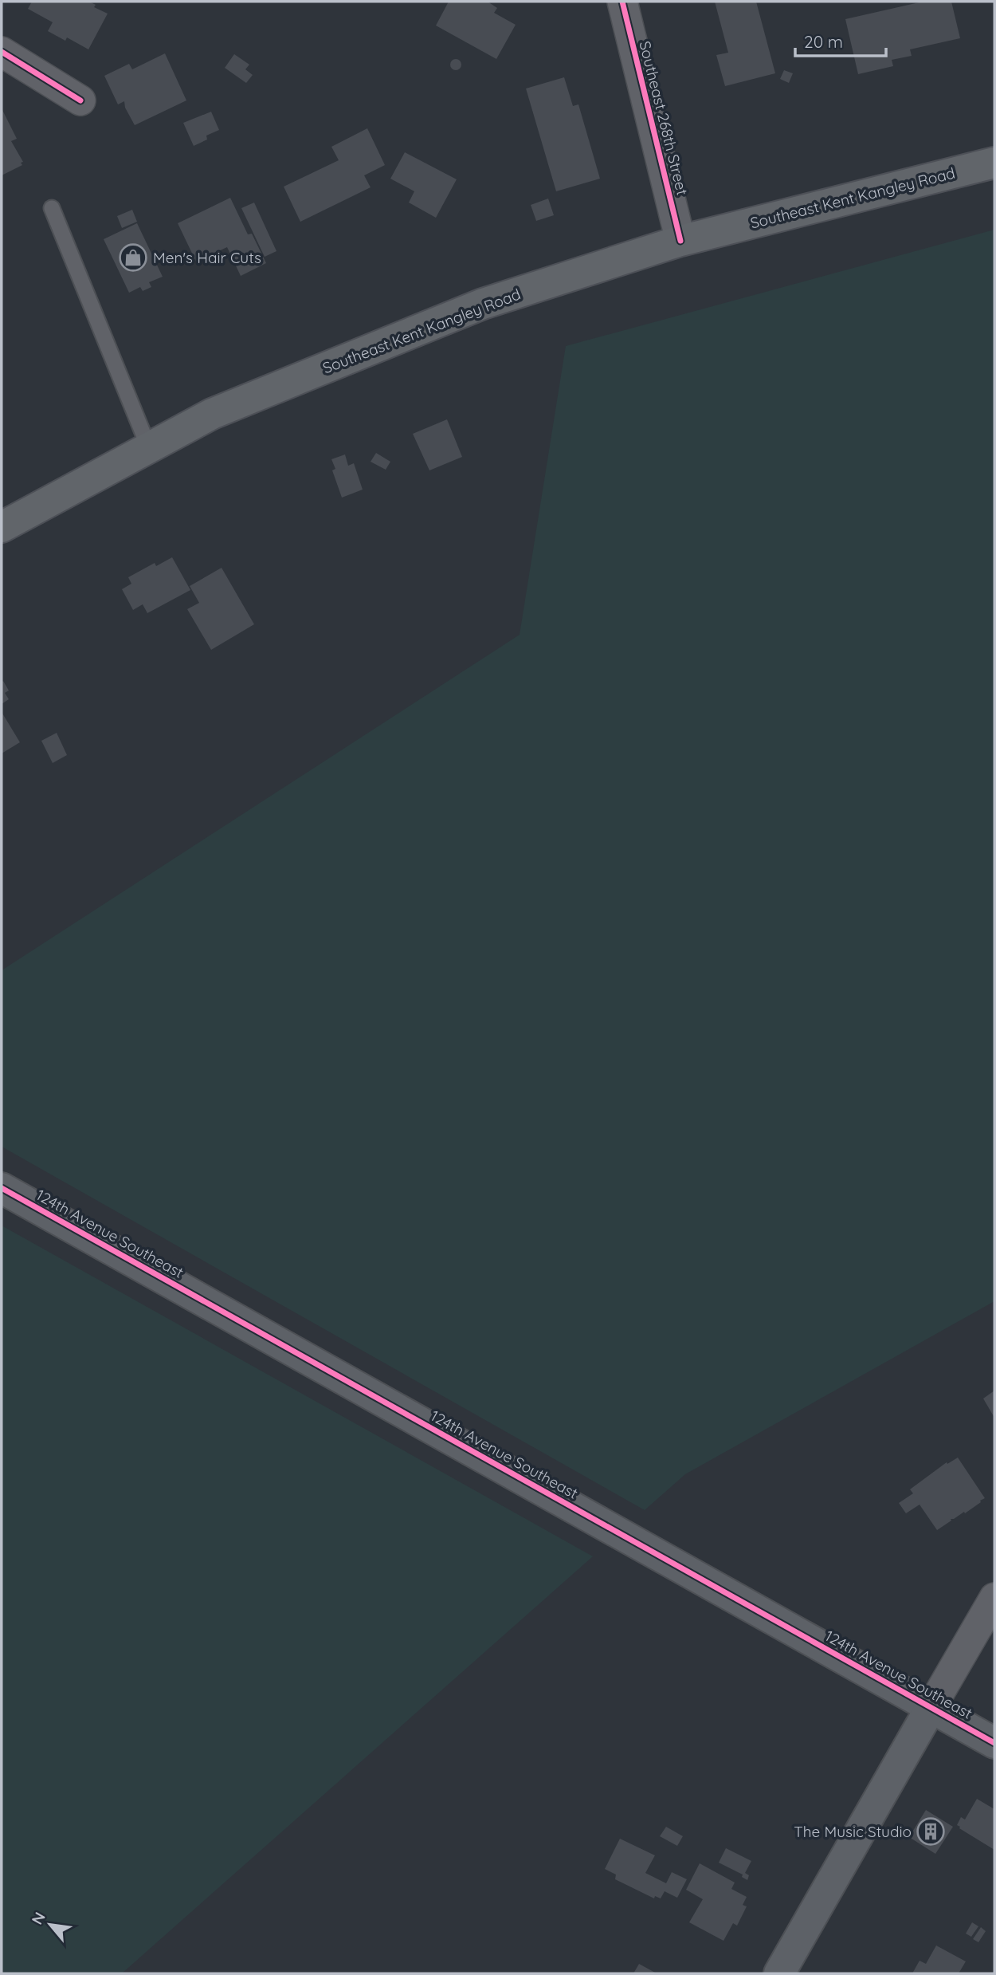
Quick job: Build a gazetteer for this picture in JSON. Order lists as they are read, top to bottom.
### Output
{
  "streets": {
    "main road": ["Southeast Kent Kangley Road"],
    "street": ["Southeast 268th Street", "124th Avenue Southeast"]
  },
  "crossings": [
    ["Southeast 268th Street", "Southeast Kent Kangley Road"]
  ],
  "places": {
    "shop": ["Men's Hair Cuts"],
    "building": ["The Music Studio"]
  },
  "scale_bar": "20 m",
  "north": "top left"
}
